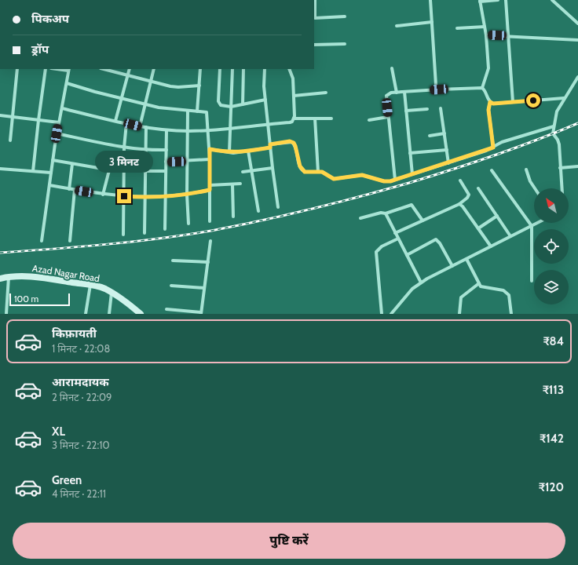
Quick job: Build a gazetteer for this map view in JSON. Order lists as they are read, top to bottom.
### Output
{
  "streets": {
    "street": ["Azad Nagar Road"]
  },
  "scale_bar": "100 m",
  "north": "top left",
  "page": {
    "banner": ["पिकअप", "ड्रॉप"],
    "bubble": "3 मिनट",
    "scale": "100 m",
    "list": [
      {
        "name": "किफ़ायती",
        "note": "1 मिनट · 22:08",
        "value": "₹84"
      },
      {
        "name": "आरामदायक",
        "note": "2 मिनट · 22:09",
        "value": "₹113"
      },
      {
        "name": "XL",
        "note": "3 मिनट · 22:10",
        "value": "₹142"
      },
      {
        "name": "Green",
        "note": "4 मिनट · 22:11",
        "value": "₹120"
      }
    ],
    "buttons": "पुष्टि करें"
  }
}
